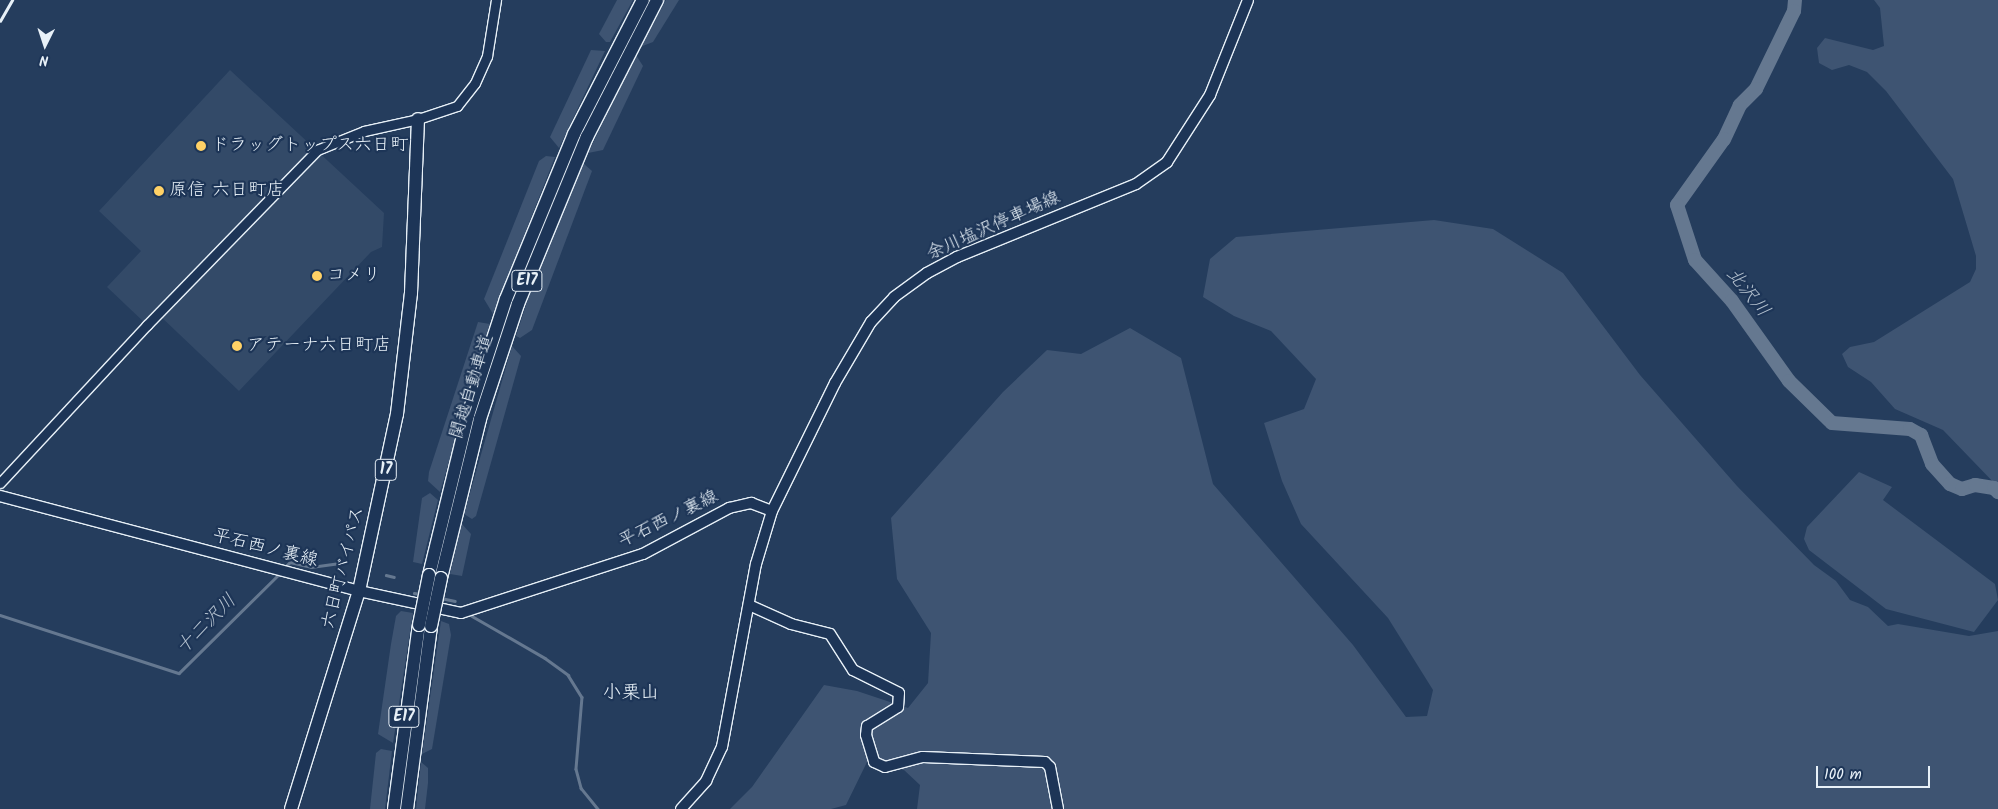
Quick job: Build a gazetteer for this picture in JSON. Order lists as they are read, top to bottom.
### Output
{
  "streets": {
    "highway": [
      "E17",
      "関越自動車道",
      "17",
      "六日町バイパス"
    ],
    "main road": ["余川塩沢停車場線", "平石西ノ裏線"]
  },
  "crossings": [
    ["余川塩沢停車場線", "平石西ノ裏線"],
    ["平石西ノ裏線", "六日町バイパス"]
  ],
  "districts": ["小栗山"],
  "water": ["北沢川", "十二沢川"],
  "places": [
    "ドラッグトップス六日町",
    "原信 六日町店",
    "コメリ",
    "アテーナ六日町店"
  ],
  "scale_bar": "100 m",
  "north": "bottom"
}
